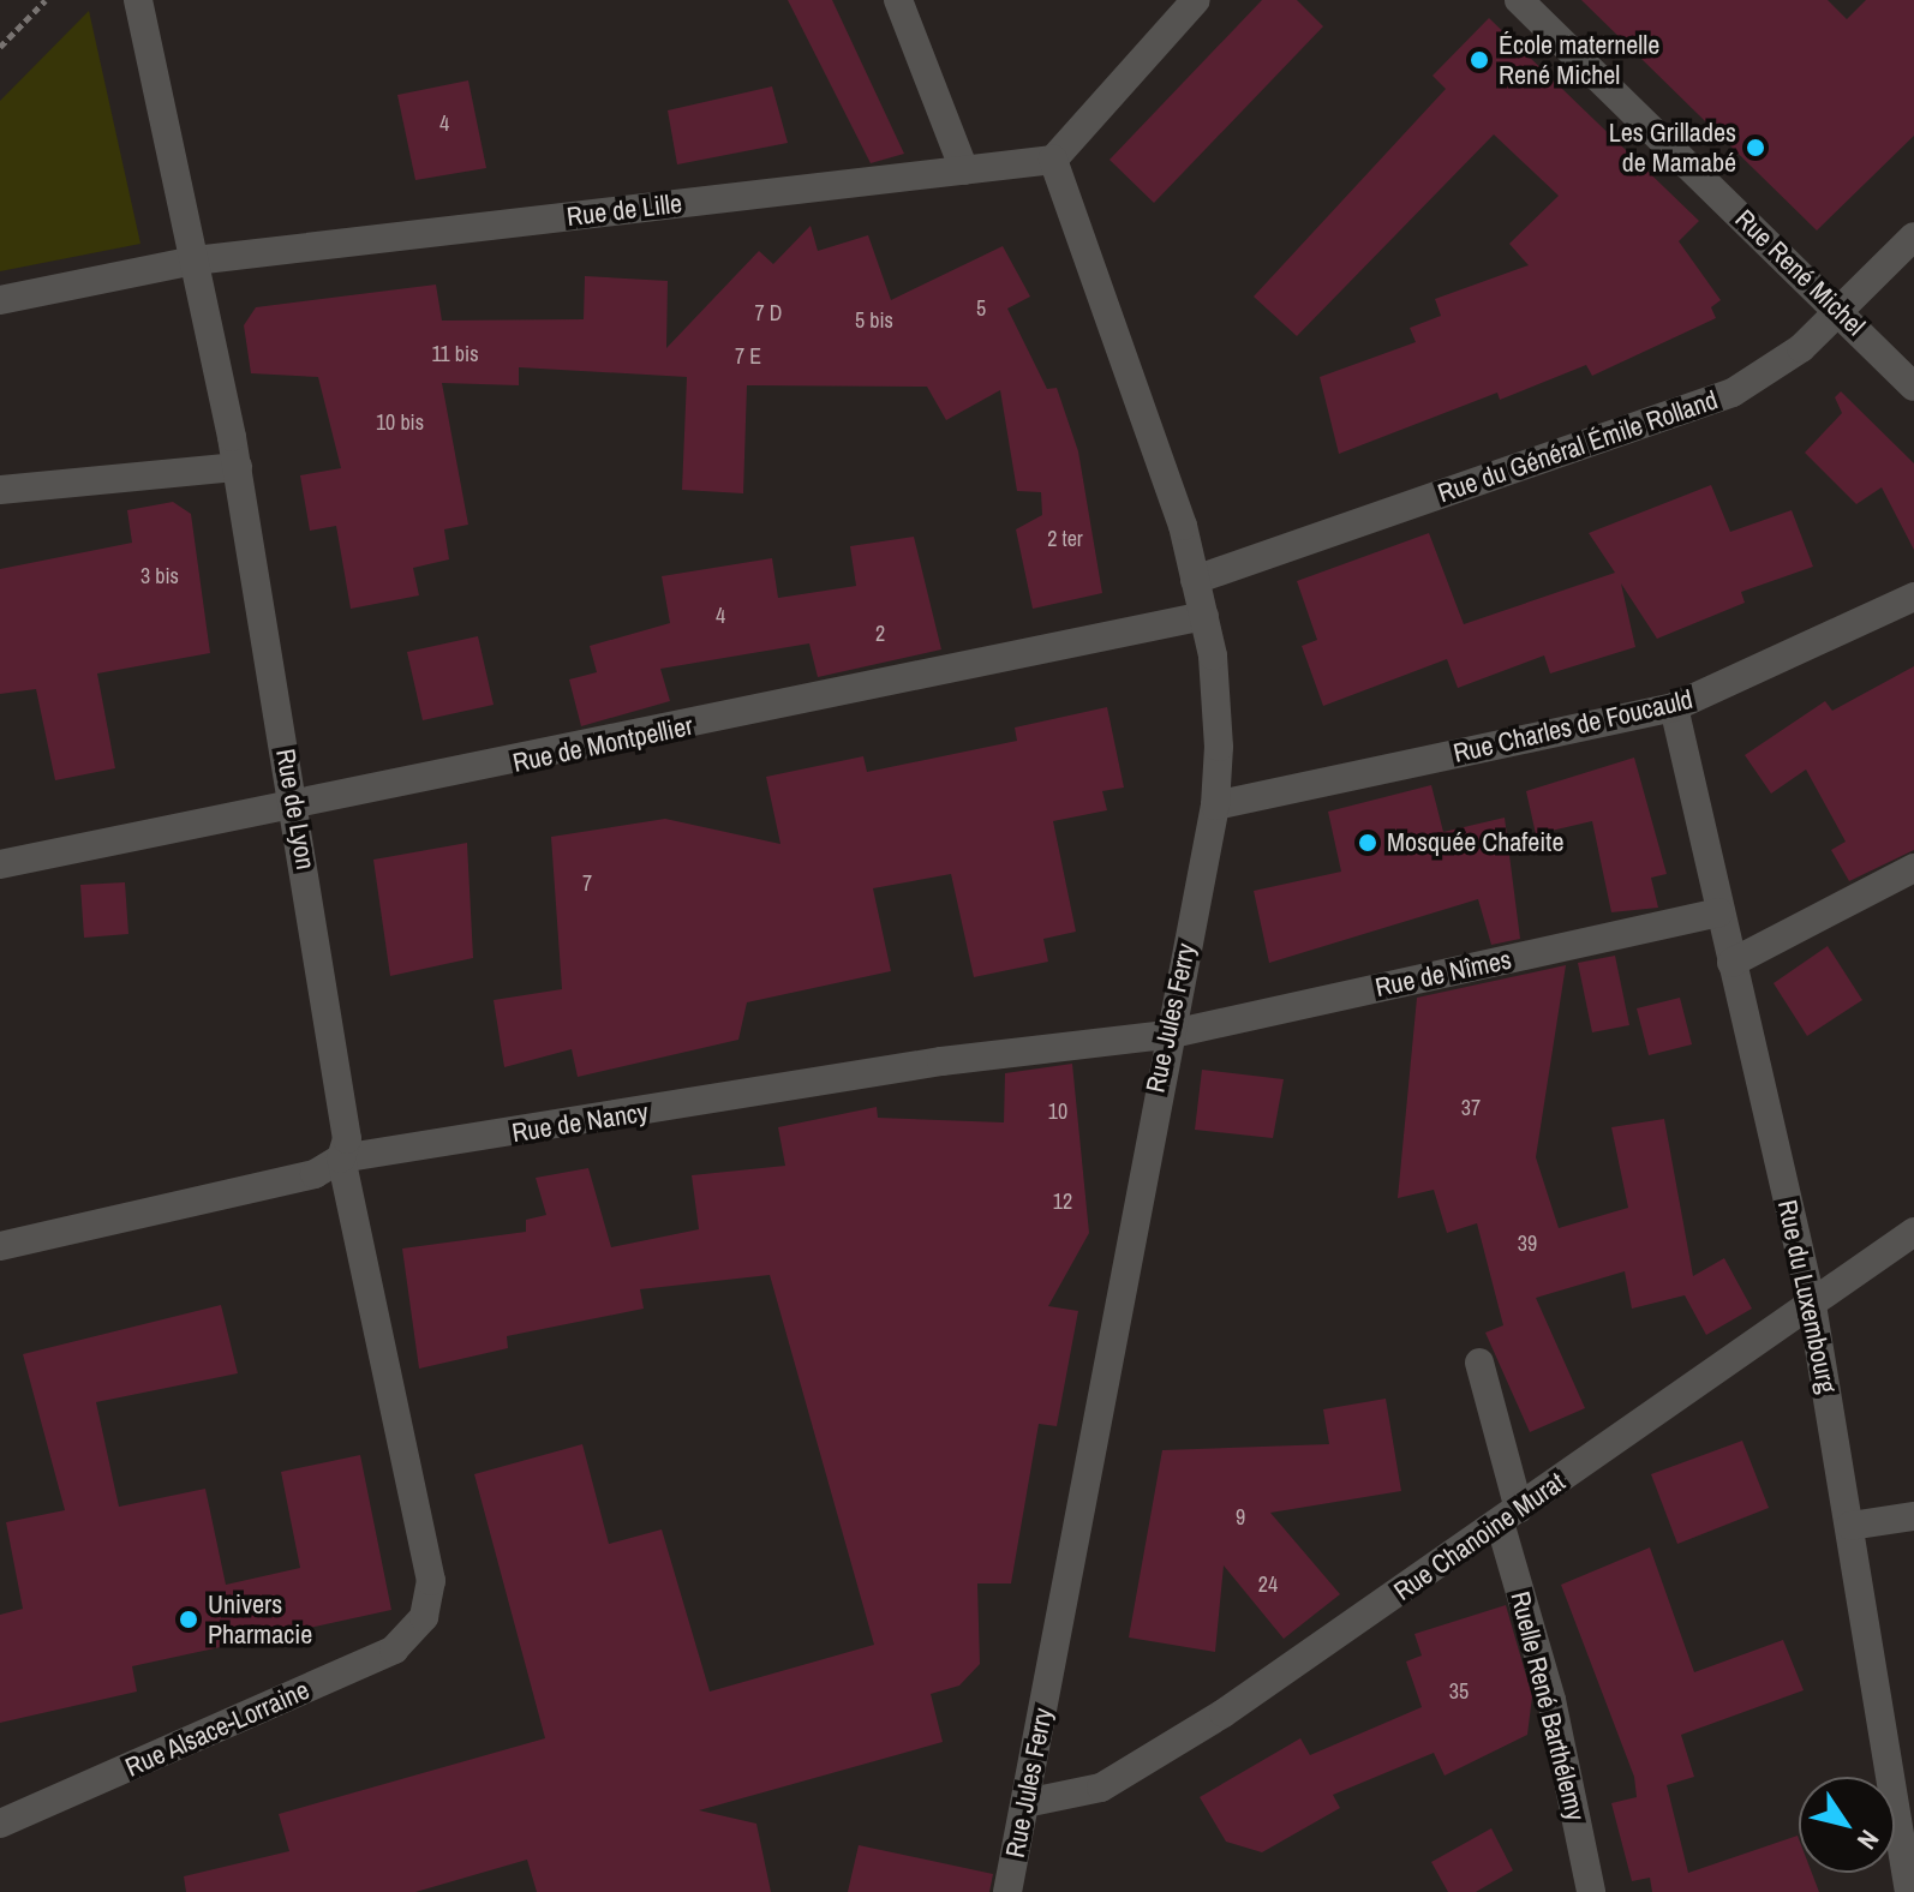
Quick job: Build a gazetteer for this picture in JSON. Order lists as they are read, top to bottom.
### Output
{
  "streets": {
    "street": [
      "Rue de Lille",
      "Rue René Michel",
      "Rue du Général Émile Rolland",
      "Rue Charles de Foucauld",
      "Rue de Montpellier",
      "Rue de Lyon",
      "Rue de Nîmes",
      "Rue Jules Ferry",
      "Rue de Nancy",
      "Rue du Luxembourg",
      "Rue Chanoine Murat",
      "Ruelle René Barthélemy",
      "Rue Alsace-Lorraine"
    ]
  },
  "crossings": [
    ["Rue de Lille", "Rue de Lyon"],
    ["Rue de Lille", "Rue Jules Ferry"],
    ["Rue René Michel", "Rue du Général Émile Rolland"],
    ["Rue du Général Émile Rolland", "Rue Jules Ferry"],
    ["Rue Charles de Foucauld", "Rue Jules Ferry"],
    ["Rue Charles de Foucauld", "Rue du Luxembourg"],
    ["Rue de Montpellier", "Rue de Lyon"],
    ["Rue de Montpellier", "Rue Jules Ferry"],
    ["Rue de Lyon", "Rue de Nancy"],
    ["Rue de Lyon", "Rue Alsace-Lorraine"],
    ["Rue de Nîmes", "Rue Jules Ferry"],
    ["Rue de Nîmes", "Rue de Nancy"],
    ["Rue de Nîmes", "Rue du Luxembourg"],
    ["Rue Jules Ferry", "Rue de Nancy"],
    ["Rue Jules Ferry", "Rue Chanoine Murat"],
    ["Rue du Luxembourg", "Rue Chanoine Murat"],
    ["Rue Chanoine Murat", "Ruelle René Barthélemy"]
  ],
  "places": [
    "École maternelle René Michel",
    "Les Grillades de Mamabé",
    "Mosquée Chafeite",
    "Univers Pharmacie"
  ],
  "house_numbers": [
    "4",
    "5",
    "7 D",
    "5 bis",
    "11 bis",
    "7 E",
    "10 bis",
    "2 ter",
    "3 bis",
    "4",
    "2",
    "7",
    "37",
    "10",
    "12",
    "39",
    "9",
    "24",
    "35"
  ],
  "north": "bottom right"
}
